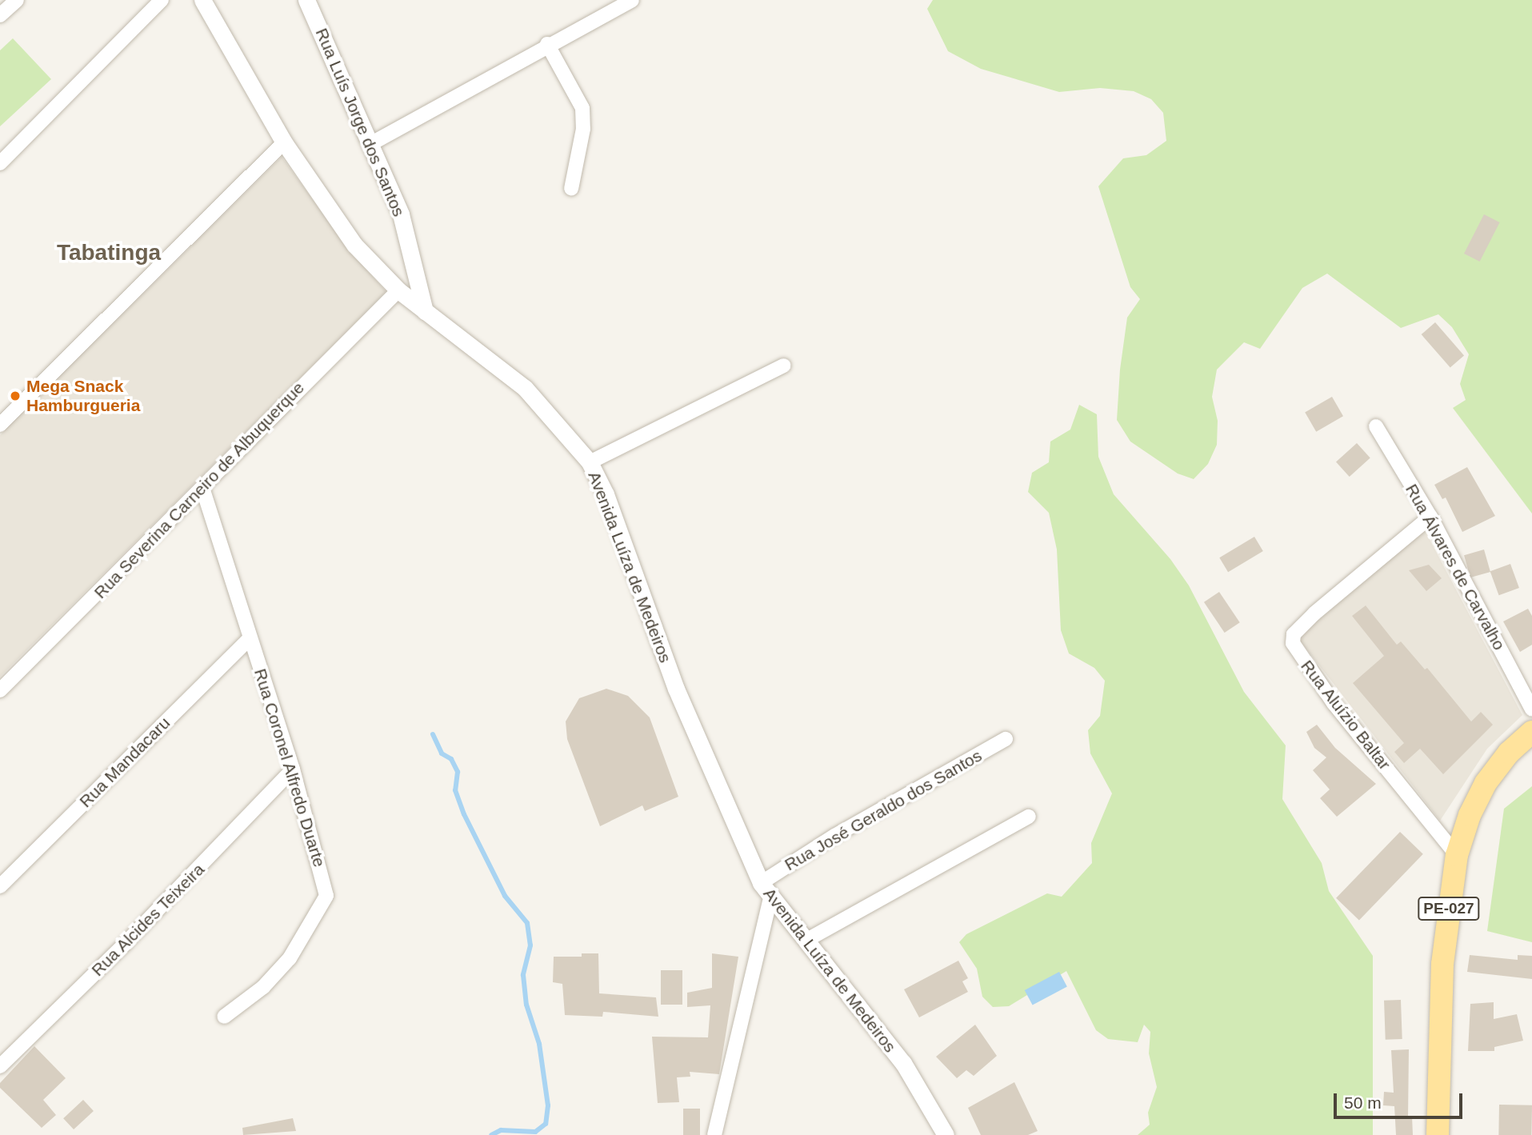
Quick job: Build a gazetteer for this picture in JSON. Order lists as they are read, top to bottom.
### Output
{
  "streets": {
    "main road": ["PE-027"],
    "street": [
      "Rua Luís Jorge dos Santos",
      "Rua Severina Carneiro de Albuquerque",
      "Avenida Luíza de Medeiros",
      "Rua Álvares de Carvalho",
      "Rua Aluízio Baltar",
      "Rua Mandacaru",
      "Rua Coronel Alfredo Duarte",
      "Rua José Geraldo dos Santos",
      "Rua Alcides Teixeira"
    ]
  },
  "crossings": [
    ["Rua Luís Jorge dos Santos", "Avenida Luíza de Medeiros"],
    ["Rua Severina Carneiro de Albuquerque", "Avenida Luíza de Medeiros"],
    ["Rua Severina Carneiro de Albuquerque", "Rua Coronel Alfredo Duarte"],
    ["Avenida Luíza de Medeiros", "Rua José Geraldo dos Santos"],
    ["Rua Álvares de Carvalho", "Rua Aluízio Baltar"],
    ["Rua Aluízio Baltar", "PE-027"],
    ["Rua Mandacaru", "Rua Coronel Alfredo Duarte"],
    ["Rua Coronel Alfredo Duarte", "Rua Alcides Teixeira"]
  ],
  "districts": ["Tabatinga"],
  "places": ["Mega Snack Hamburgueria"],
  "scale_bar": "50 m"
}
